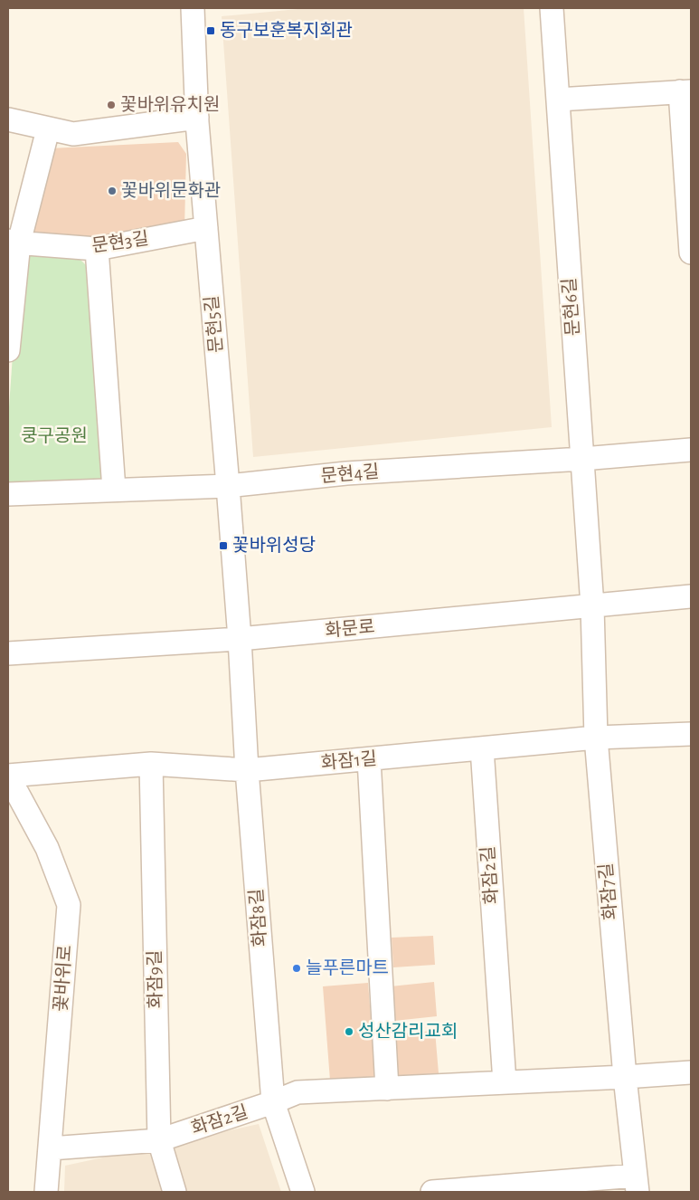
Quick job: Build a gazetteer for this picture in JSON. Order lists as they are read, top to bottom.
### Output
{
  "streets": {
    "street": [
      "문현3길",
      "문현6길",
      "문현5길",
      "문현4길",
      "화문로",
      "화잠1길",
      "화잠2길",
      "화잠7길",
      "화잠8길",
      "꽃바위로",
      "화잠9길"
    ]
  },
  "crossings": [
    ["문현3길", "문현5길"],
    ["문현6길", "문현4길"],
    ["문현6길", "화문로"],
    ["문현6길", "화잠7길"],
    ["문현5길", "문현4길"],
    ["문현5길", "화문로"],
    ["문현5길", "화잠8길"],
    ["화문로", "화잠7길"],
    ["화문로", "화잠8길"],
    ["화잠1길", "화잠2길"],
    ["화잠1길", "화잠7길"],
    ["화잠1길", "화잠8길"],
    ["화잠1길", "꽃바위로"],
    ["화잠1길", "화잠9길"],
    ["화잠2길", "화잠7길"],
    ["화잠2길", "화잠8길"],
    ["화잠2길", "꽃바위로"],
    ["화잠2길", "화잠9길"]
  ],
  "parks": ["쿵구공원"],
  "places": {
    "transit": ["동구보훈복지회관", "꽃바위성당"],
    "other": [
      "꽃바위유치원",
      "꽃바위문화관",
      "늘푸른마트",
      "성산감리교회"
    ]
  }
}
